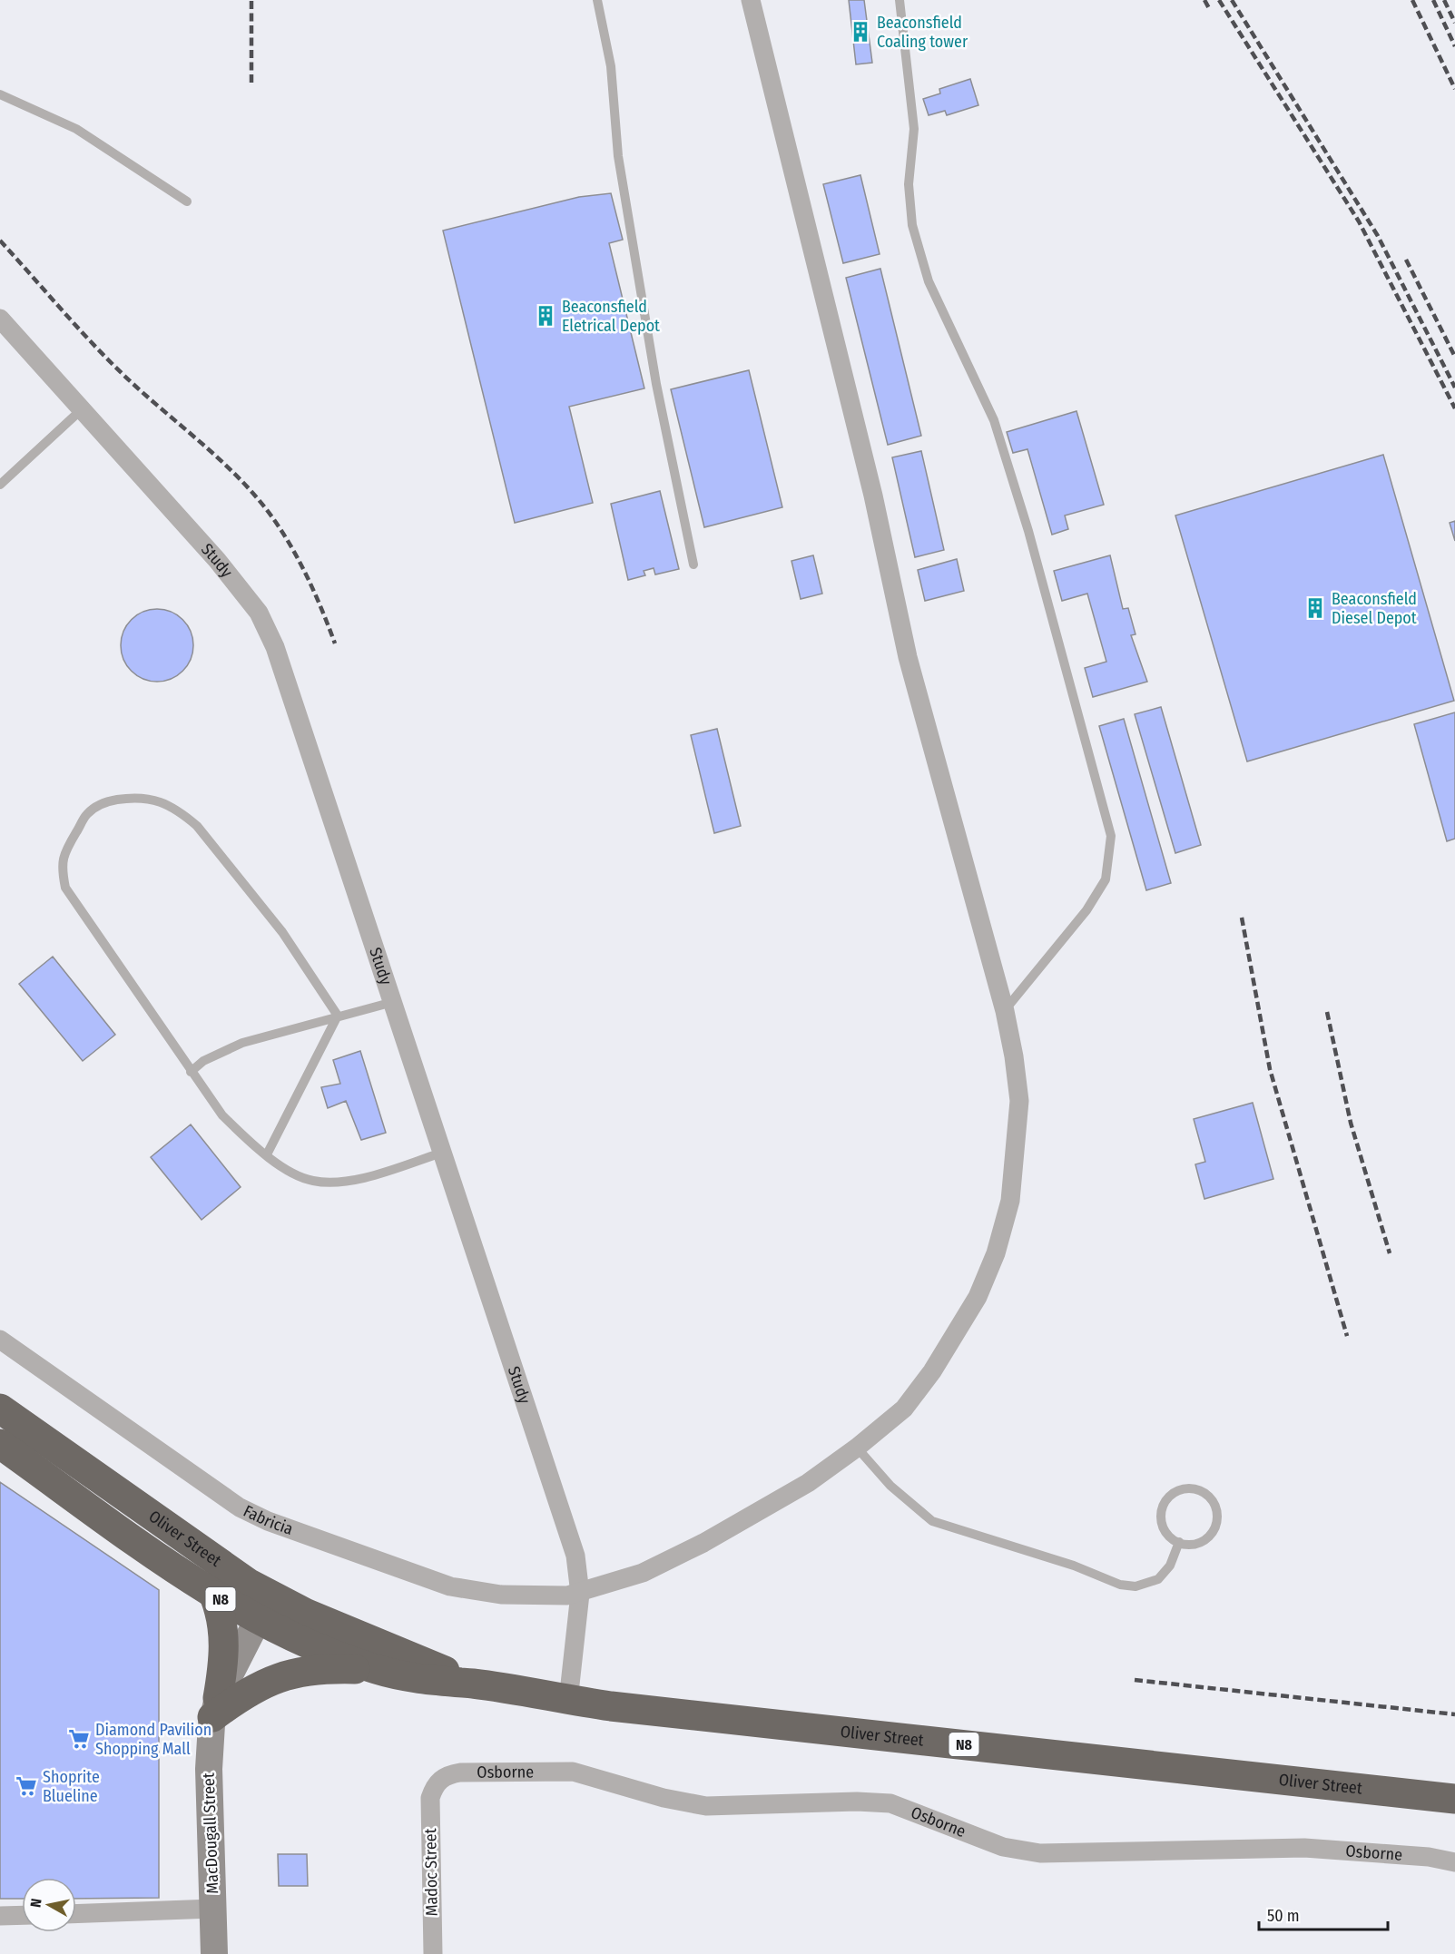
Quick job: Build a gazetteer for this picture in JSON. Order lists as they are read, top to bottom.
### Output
{
  "streets": {
    "highway": ["Oliver Street", "N8"],
    "street": [
      "Study",
      "Fabricia",
      "Osborne",
      "MacDougall Street",
      "Madoc Street"
    ]
  },
  "crossings": [
    ["Study", "Fabricia"],
    ["Study", "Oliver Street"],
    ["Oliver Street", "MacDougall Street"],
    ["Osborne", "Madoc Street"]
  ],
  "places": {
    "building": ["Beaconsfield Coaling tower", "Beaconsfield Eletrical Depot", "Beaconsfield Diesel Depot"],
    "supermarket": ["Diamond Pavilion Shopping Mall", "Shoprite Blueline"]
  },
  "scale_bar": "50 m",
  "north": "left"
}
